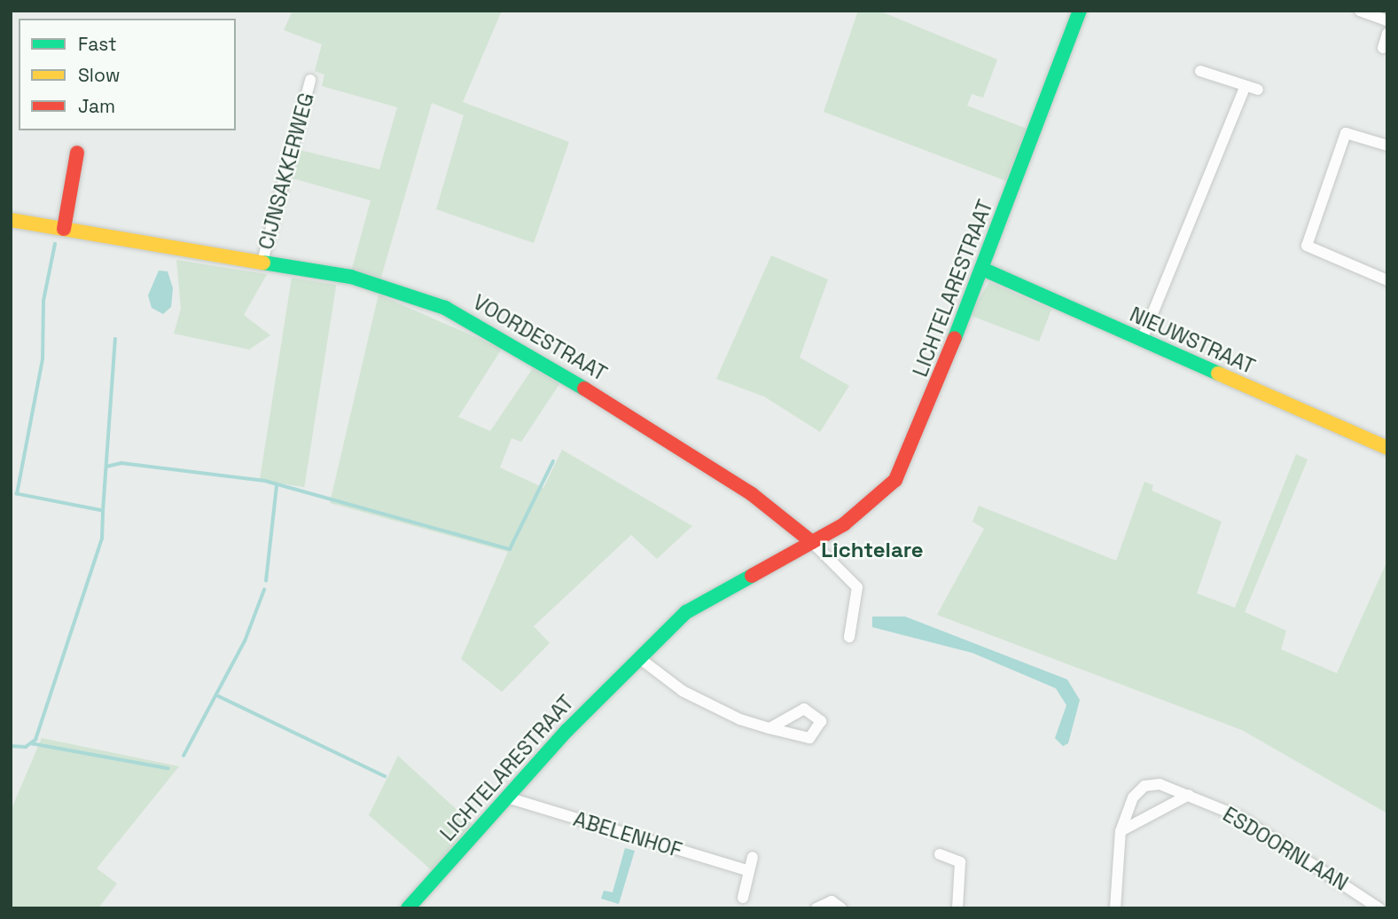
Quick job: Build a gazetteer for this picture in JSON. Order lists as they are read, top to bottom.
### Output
{
  "streets": {
    "street": [
      "CIJNSAKKERWEG",
      "LICHTELARESTRAAT",
      "VOORDESTRAAT",
      "NIEUWSTRAAT",
      "ABELENHOF",
      "ESDOORNLAAN"
    ]
  },
  "crossings": [
    ["CIJNSAKKERWEG", "VOORDESTRAAT"],
    ["LICHTELARESTRAAT", "VOORDESTRAAT"],
    ["LICHTELARESTRAAT", "NIEUWSTRAAT"],
    ["LICHTELARESTRAAT", "ABELENHOF"]
  ],
  "districts": ["Lichtelare"],
  "legend": ["Fast", "Slow", "Jam"]
}
